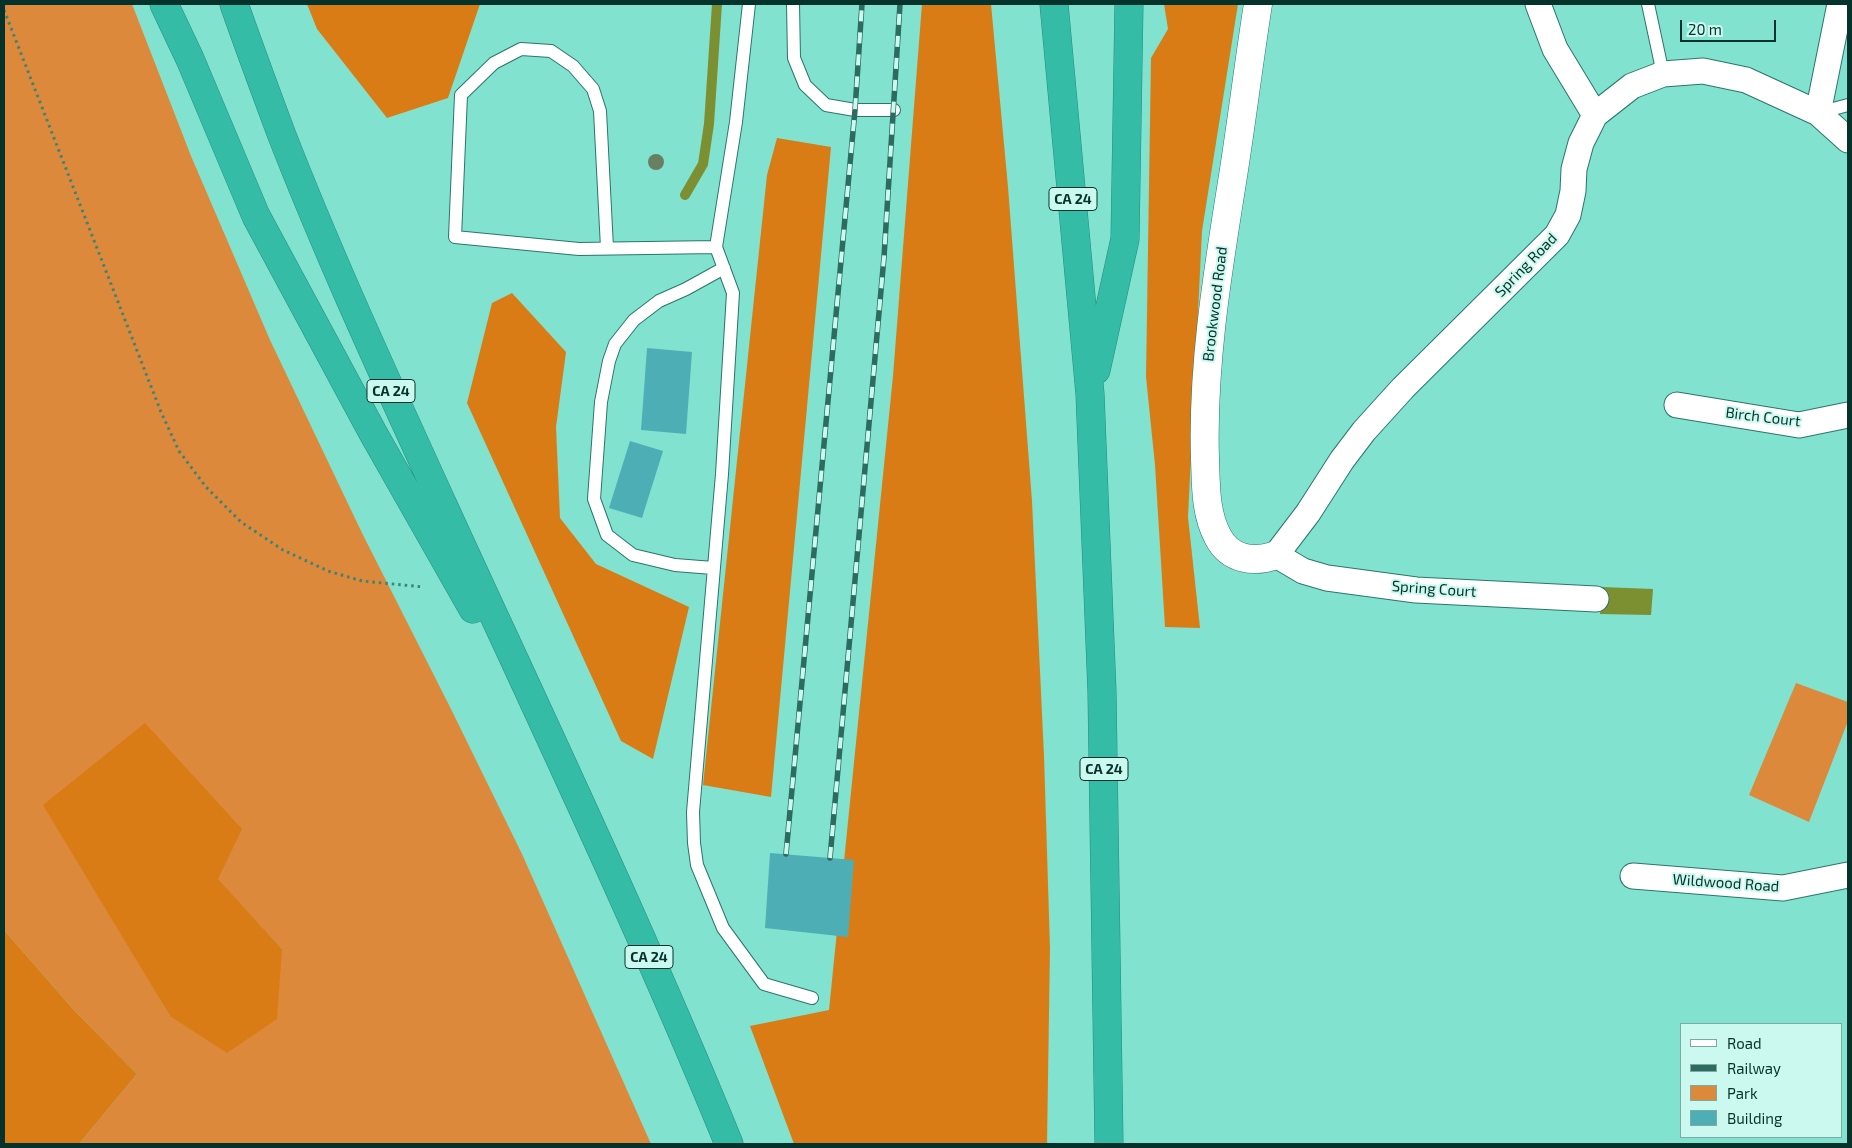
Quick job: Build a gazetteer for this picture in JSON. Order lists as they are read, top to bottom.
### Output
{
  "streets": {
    "highway": ["CA 24"],
    "street": [
      "Spring Road",
      "Brookwood Road",
      "Birch Court",
      "Spring Court",
      "Wildwood Road"
    ]
  },
  "crossings": [
    ["Spring Road", "Brookwood Road"],
    ["Spring Road", "Spring Court"],
    ["Brookwood Road", "Spring Court"]
  ],
  "legend": [
    "Road",
    "Railway",
    "Park",
    "Building"
  ],
  "scale_bar": "20 m"
}
